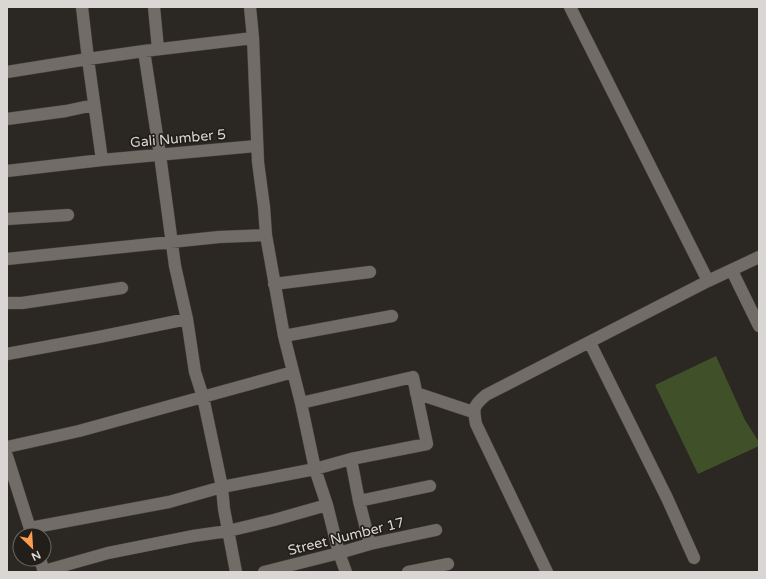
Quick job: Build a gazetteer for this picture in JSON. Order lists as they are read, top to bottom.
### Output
{
  "streets": {
    "street": ["Gali Number 5", "Street Number 17"]
  },
  "north": "bottom right"
}
